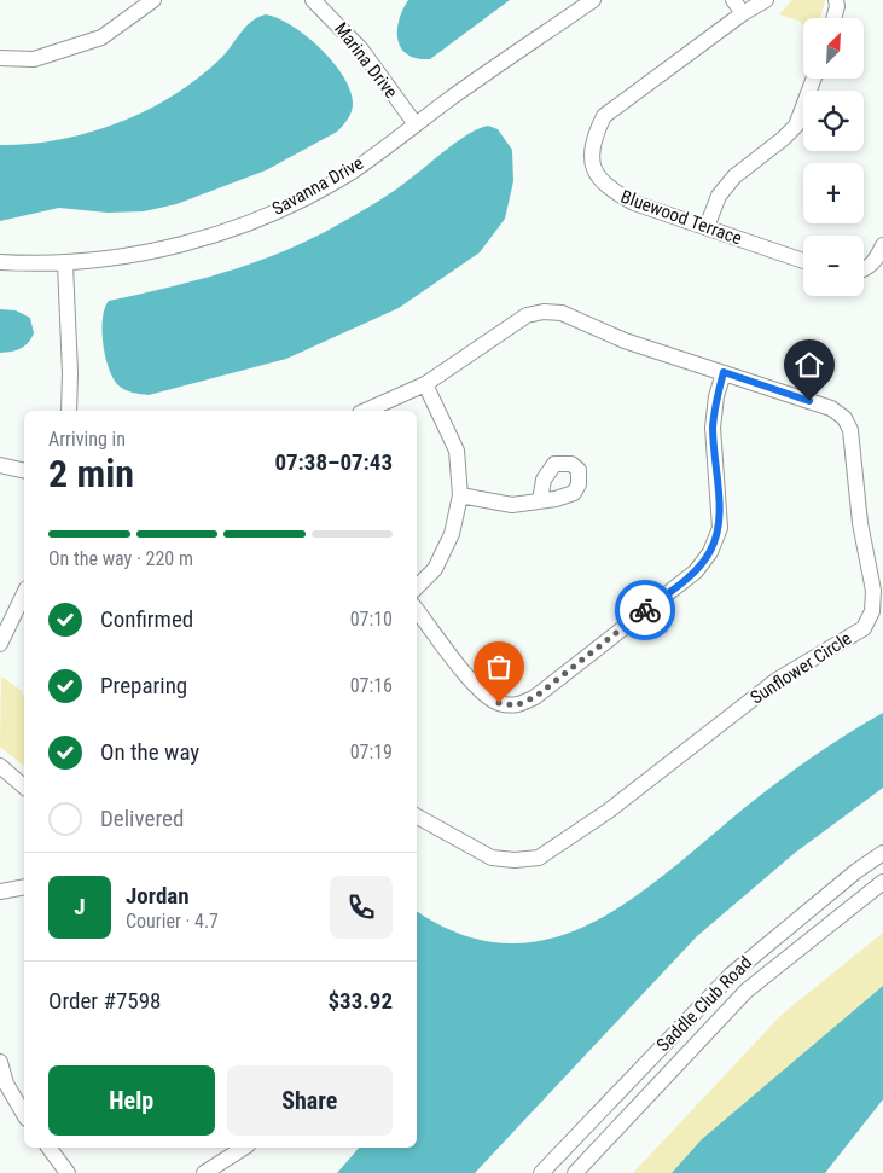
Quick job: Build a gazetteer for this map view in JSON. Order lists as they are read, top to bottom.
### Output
{
  "streets": {
    "street": [
      "Marina Drive",
      "Savanna Drive",
      "Bluewood Terrace",
      "Sunflower Circle",
      "Saddle Club Road"
    ]
  },
  "crossings": [
    ["Marina Drive", "Savanna Drive"]
  ],
  "north": "top right",
  "page": {
    "map_buttons": ["+", "−"],
    "heading": ["2 min", "Arriving in", "07:38–07:43"],
    "panel": [
      "Jordan",
      "Courier · 4.7",
      "Order #7598",
      "$33.92"
    ],
    "bar": "On the way · 220 m",
    "list": [
      ["Confirmed", "07:10"],
      ["Preparing", "07:16"],
      ["On the way", "07:19"],
      "Delivered"
    ],
    "round": "J",
    "buttons": ["Help", "Share"]
  }
}
